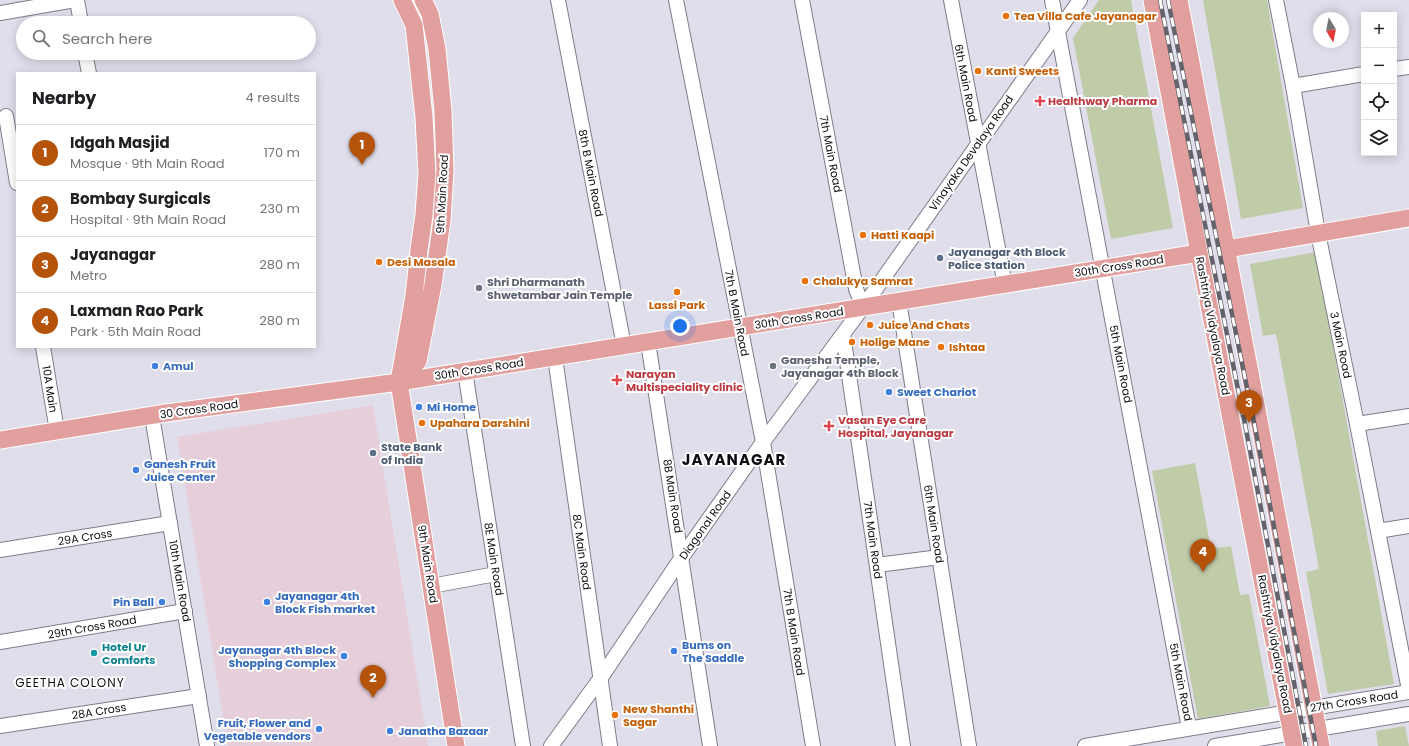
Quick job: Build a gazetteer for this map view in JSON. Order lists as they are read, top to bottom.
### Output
{
  "streets": {
    "main road": [
      "9th Main Road",
      "30th Cross Road",
      "Rashtriya Vidyalaya Road",
      "30 Cross Road"
    ],
    "street": [
      "6th Main Road",
      "Vinayaka Devalaya Road",
      "7th Main Road",
      "8th B Main Road",
      "7th B Main Road",
      "3 Main Road",
      "5th Main Road",
      "10A Main",
      "8B Main Road",
      "Diagonal Road",
      "29A Cross",
      "8C Main Road",
      "8E Main Road",
      "10th Main Road",
      "29th Cross Road",
      "27th Cross Road",
      "28A Cross"
    ]
  },
  "crossings": [
    ["6th Main Road", "Vinayaka Devalaya Road"],
    ["6th Main Road", "30th Cross Road"],
    ["Vinayaka Devalaya Road", "7th Main Road"],
    ["Vinayaka Devalaya Road", "30th Cross Road"],
    ["Vinayaka Devalaya Road", "5th Main Road"],
    ["Vinayaka Devalaya Road", "Diagonal Road"],
    ["7th Main Road", "30th Cross Road"],
    ["7th Main Road", "Diagonal Road"],
    ["8th B Main Road", "30th Cross Road"],
    ["9th Main Road", "30th Cross Road"],
    ["9th Main Road", "30 Cross Road"],
    ["30th Cross Road", "7th B Main Road"],
    ["30th Cross Road", "Rashtriya Vidyalaya Road"],
    ["30th Cross Road", "5th Main Road"],
    ["30th Cross Road", "30 Cross Road"],
    ["30th Cross Road", "8B Main Road"],
    ["30th Cross Road", "Diagonal Road"],
    ["30th Cross Road", "8C Main Road"],
    ["30th Cross Road", "8E Main Road"],
    ["7th B Main Road", "Diagonal Road"],
    ["Rashtriya Vidyalaya Road", "27th Cross Road"],
    ["3 Main Road", "27th Cross Road"],
    ["5th Main Road", "27th Cross Road"],
    ["10A Main", "30 Cross Road"],
    ["30 Cross Road", "10th Main Road"],
    ["8B Main Road", "Diagonal Road"],
    ["Diagonal Road", "8C Main Road"],
    ["29A Cross", "10th Main Road"],
    ["10th Main Road", "29th Cross Road"],
    ["10th Main Road", "28A Cross"]
  ],
  "districts": ["JAYANAGAR", "GEETHA COLONY"],
  "places": {
    "other": [
      "Tea Villa Cafe Jayanagar",
      "Kanti Sweets",
      "Hatti Kaapi",
      "Jayanagar 4th Block Police Station",
      "Desi Masala",
      "Chalukya Samrat",
      "Shri Dharmanath Shwetambar Jain Temple",
      "Lassi Park",
      "Juice And Chats",
      "Holige Mane",
      "Ishtaa",
      "Amul",
      "Ganesha Temple, Jayanagar 4th Block",
      "Sweet Chariot",
      "Mi Home",
      "Upahara Darshini",
      "State Bank of India",
      "Ganesh Fruit Juice Center",
      "Pin Ball",
      "Jayanagar 4th Block Fish market",
      "Bums on The Saddle",
      "Hotel Ur Comforts",
      "Jayanagar 4th Block Shopping Complex",
      "New Shanthi Sagar",
      "Fruit, Flower and Vegetable vendors",
      "Janatha Bazaar"
    ],
    "health": ["Healthway Pharma", "Narayan Multispeciality clinic", "Vasan Eye Care Hospital, Jayanagar"]
  },
  "north": "bottom",
  "page": {
    "map_buttons": ["+", "−"],
    "search": "Search here",
    "heading": ["Nearby", "4 results"],
    "list": [
      {
        "mark": "1",
        "name": "Idgah Masjid",
        "note": "Mosque · 9th Main Road",
        "value": "170 m"
      },
      {
        "mark": "2",
        "name": "Bombay Surgicals",
        "note": "Hospital · 9th Main Road",
        "value": "230 m"
      },
      {
        "mark": "3",
        "name": "Jayanagar",
        "note": "Metro",
        "value": "280 m"
      },
      {
        "mark": "4",
        "name": "Laxman Rao Park",
        "note": "Park · 5th Main Road",
        "value": "280 m"
      }
    ],
    "pins": [
      "1",
      "3",
      "4",
      "2"
    ]
  }
}
